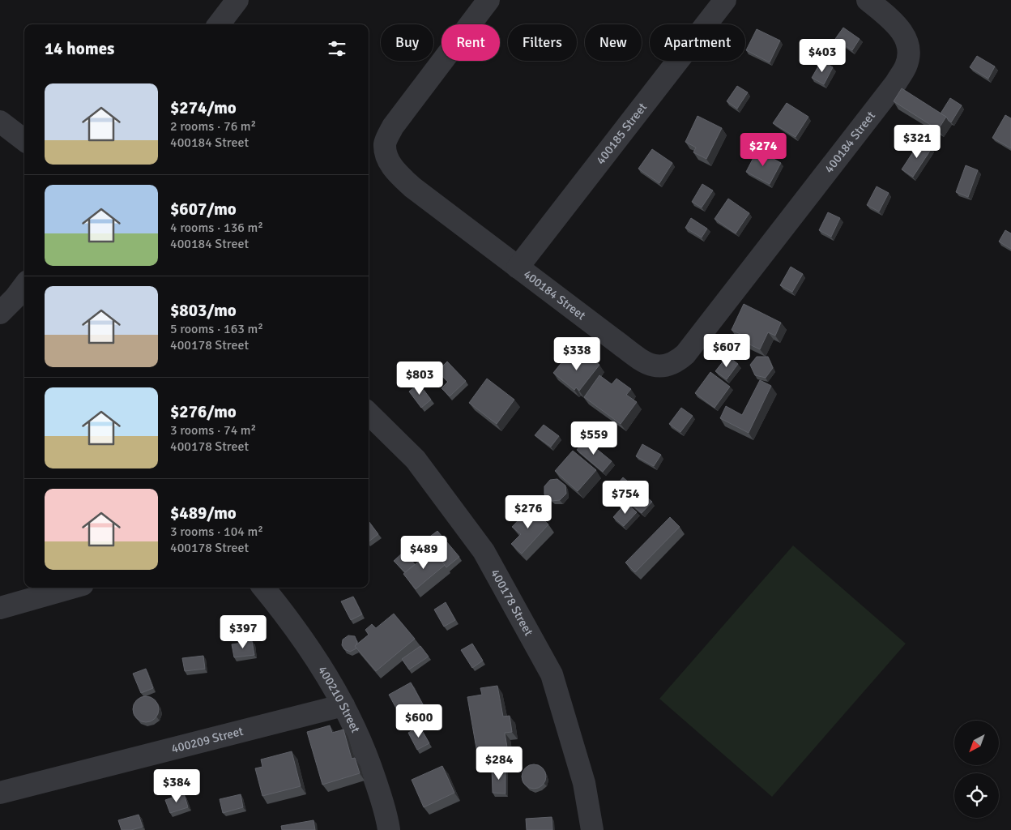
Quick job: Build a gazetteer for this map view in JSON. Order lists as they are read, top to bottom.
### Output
{
  "streets": {
    "street": [
      "400185 Street",
      "400184 Street",
      "400178 Street",
      "400210 Street",
      "400209 Street"
    ]
  },
  "crossings": [
    ["400185 Street", "400184 Street"],
    ["400210 Street", "400209 Street"]
  ],
  "north": "bottom left",
  "page": {
    "chip": [
      "Buy",
      "Rent",
      "Filters",
      "New",
      "Apartment"
    ],
    "heading": "14 homes",
    "price": [
      "$403",
      "$321",
      "$274",
      "$607",
      "$338",
      "$803",
      "$559",
      "$754",
      "$276",
      "$489",
      "$397",
      "$600",
      "$284",
      "$384"
    ],
    "list": [
      {
        "name": "$274/mo",
        "note": "2 rooms · 76 m² · 400184 Street"
      },
      {
        "name": "$607/mo",
        "note": "4 rooms · 136 m² · 400184 Street"
      },
      {
        "name": "$803/mo",
        "note": "5 rooms · 163 m² · 400178 Street"
      },
      {
        "name": "$276/mo",
        "note": "3 rooms · 74 m² · 400178 Street"
      },
      {
        "name": "$489/mo",
        "note": "3 rooms · 104 m² · 400178 Street"
      }
    ]
  }
}
